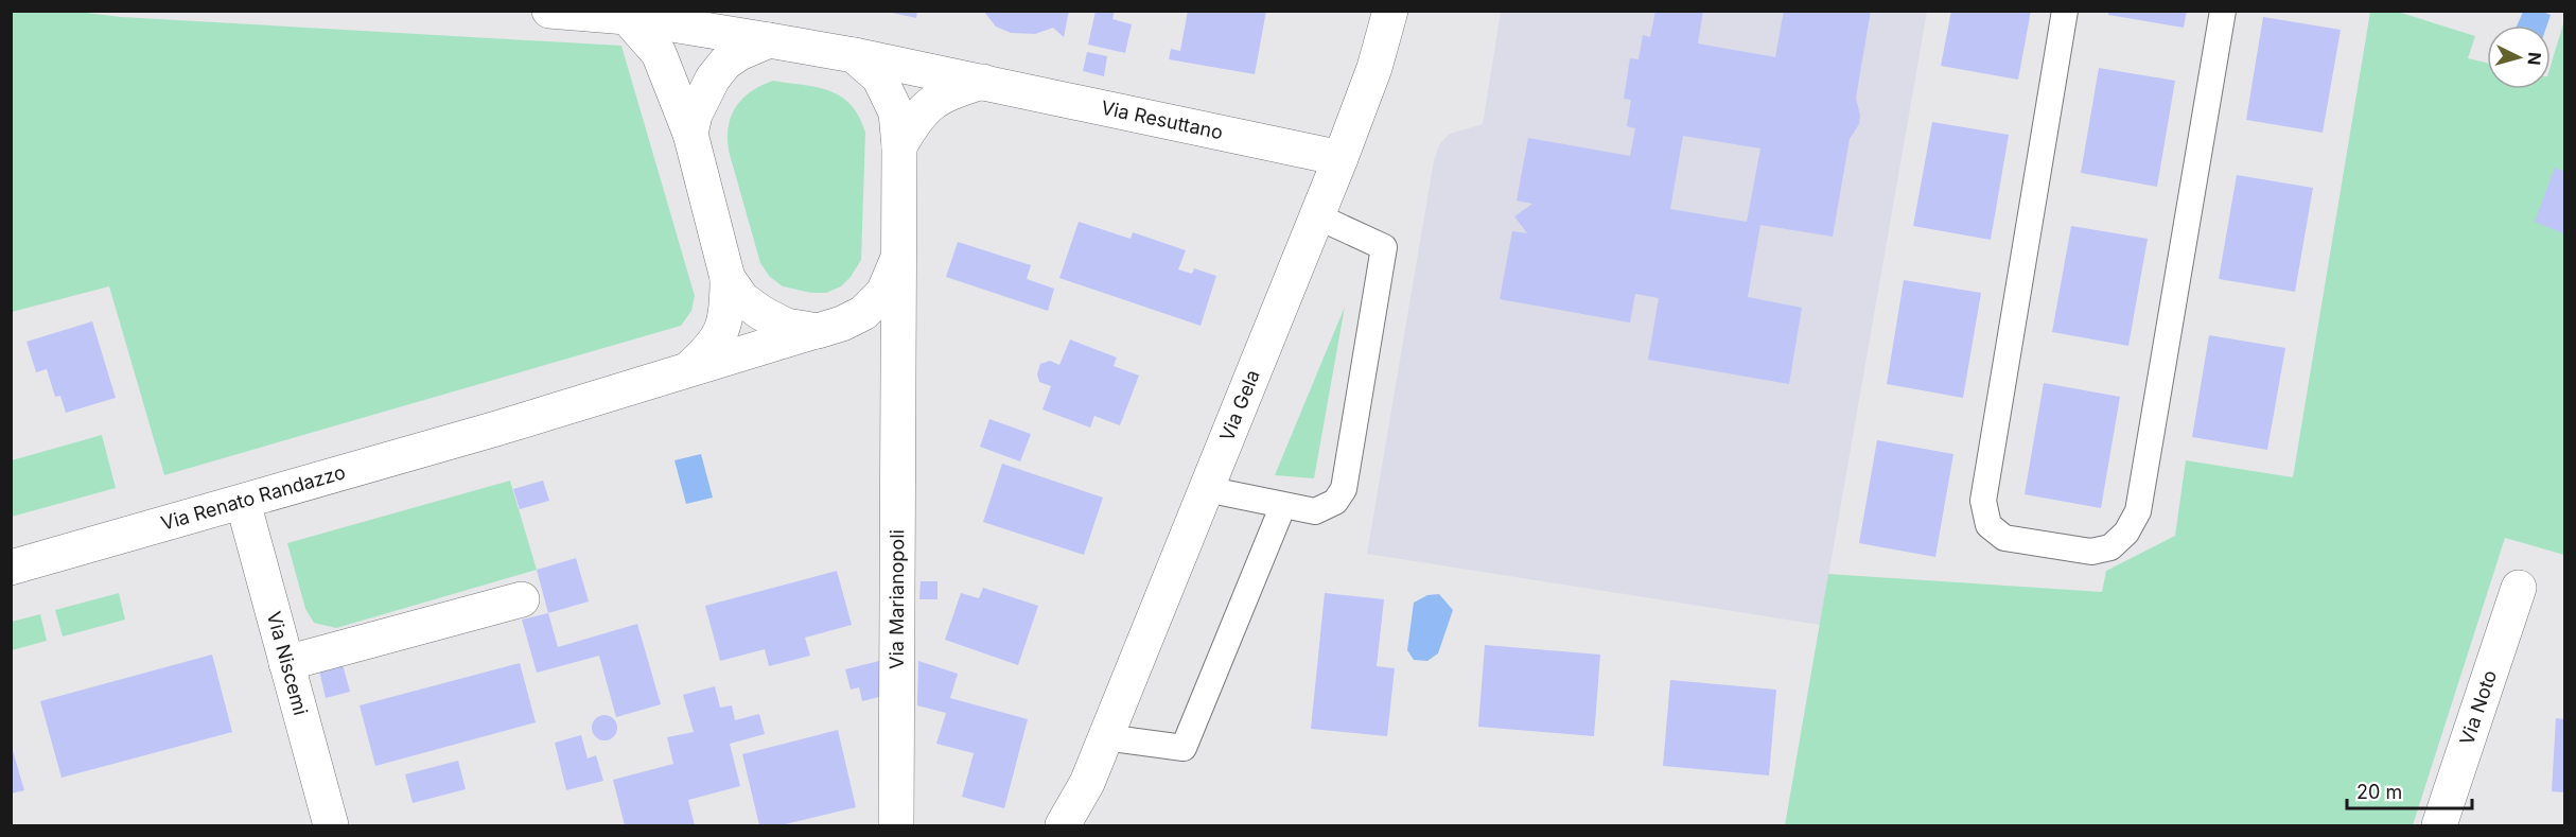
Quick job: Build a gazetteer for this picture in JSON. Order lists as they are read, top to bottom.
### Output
{
  "streets": {
    "street": [
      "Via Resuttano",
      "Via Gela",
      "Via Renato Randazzo",
      "Via Marianopoli",
      "Via Niscemi",
      "Via Noto"
    ]
  },
  "crossings": [
    ["Via Resuttano", "Via Gela"],
    ["Via Resuttano", "Via Marianopoli"],
    ["Via Renato Randazzo", "Via Marianopoli"],
    ["Via Renato Randazzo", "Via Niscemi"]
  ],
  "scale_bar": "20 m",
  "north": "right"
}
